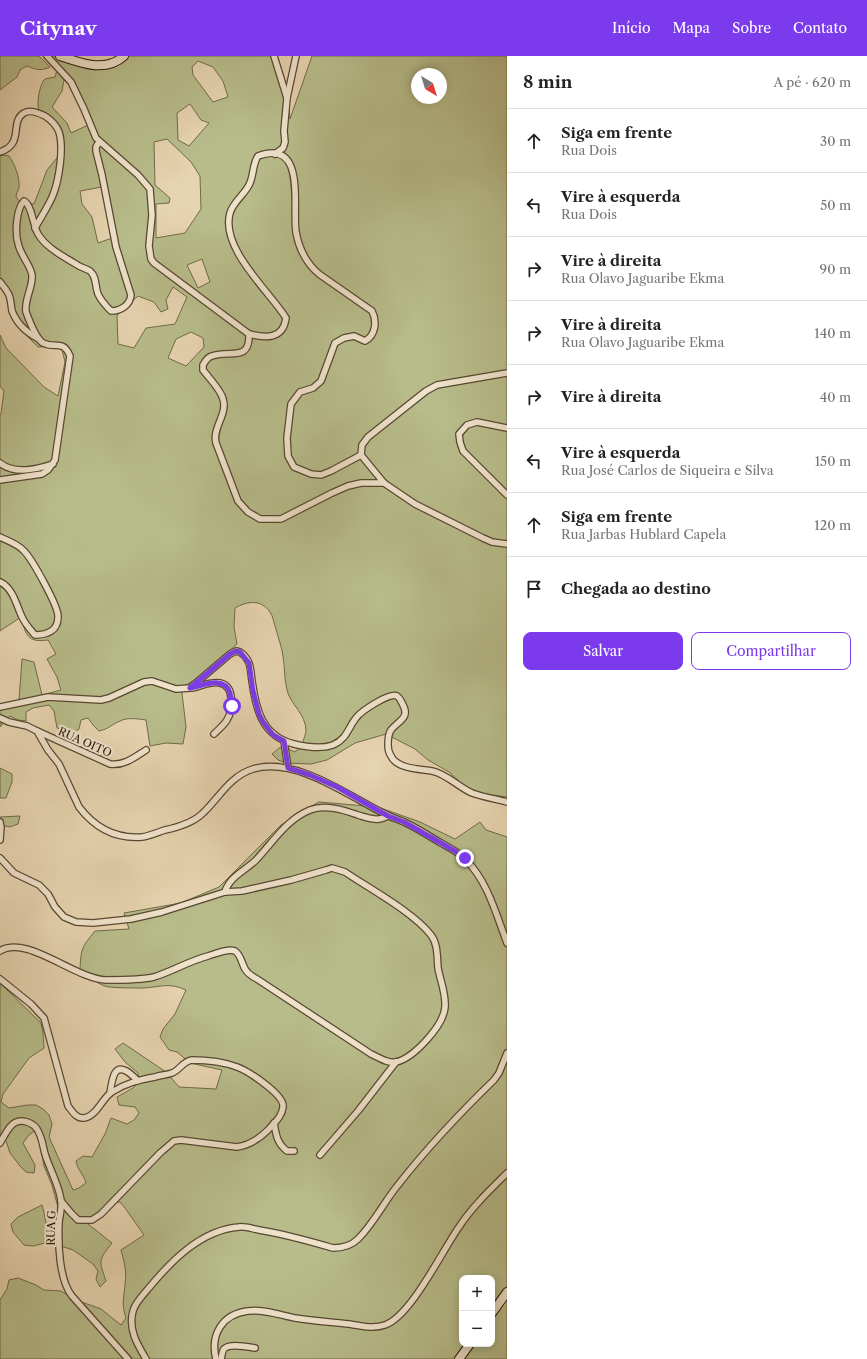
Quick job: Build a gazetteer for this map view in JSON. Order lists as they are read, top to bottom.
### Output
{
  "streets": {
    "street": ["RUA OITO", "RUA G"]
  },
  "north": "bottom right",
  "page": {
    "header": "Citynav",
    "nav": [
      "Início",
      "Mapa",
      "Sobre",
      "Contato"
    ],
    "heading": ["8 min", "A pé · 620 m"],
    "list": [
      ["Siga em frente", "Rua Dois", "30 m"],
      ["Vire à esquerda", "Rua Dois", "50 m"],
      ["Vire à direita", "Rua Olavo Jaguaribe Ekma", "90 m"],
      ["Vire à direita", "Rua Olavo Jaguaribe Ekma", "140 m"],
      ["Vire à direita", "40 m"],
      ["Vire à esquerda", "Rua José Carlos de Siqueira e Silva", "150 m"],
      ["Siga em frente", "Rua Jarbas Hublard Capela", "120 m"],
      "Chegada ao destino"
    ],
    "buttons": ["Salvar", "Compartilhar"],
    "map_buttons": ["+", "−"]
  }
}
